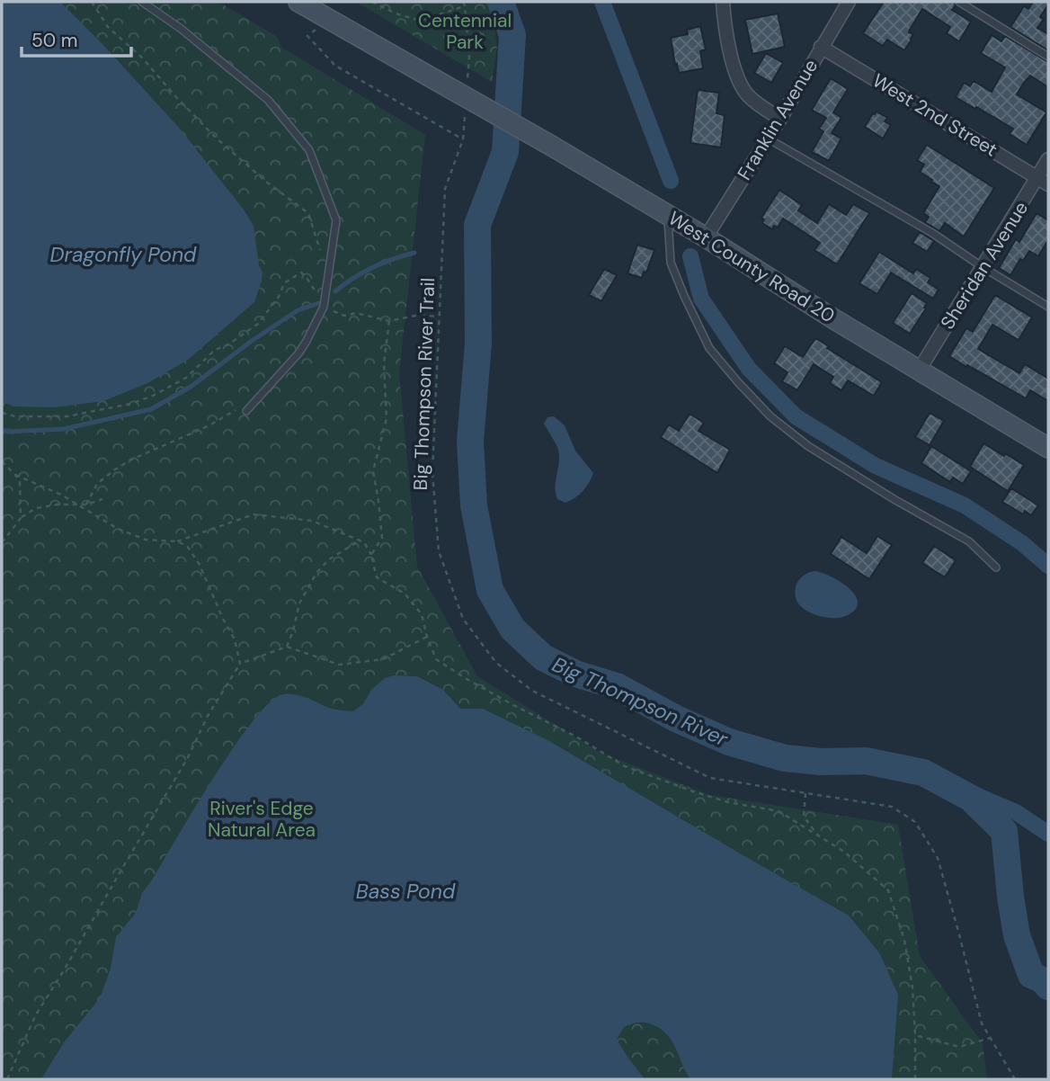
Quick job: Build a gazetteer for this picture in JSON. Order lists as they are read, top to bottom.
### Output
{
  "streets": {
    "main road": ["West County Road 20"],
    "street": ["West 2nd Street", "Franklin Avenue", "Sheridan Avenue"],
    "path": ["Big Thompson River Trail"]
  },
  "crossings": [
    ["West 2nd Street", "Franklin Avenue"],
    ["West 2nd Street", "Sheridan Avenue"],
    ["Franklin Avenue", "West County Road 20"],
    ["Sheridan Avenue", "West County Road 20"]
  ],
  "water": ["Dragonfly Pond", "Big Thompson River", "Bass Pond"],
  "parks": ["Centennial Park", "River's Edge Natural Area"],
  "scale_bar": "50 m"
}
